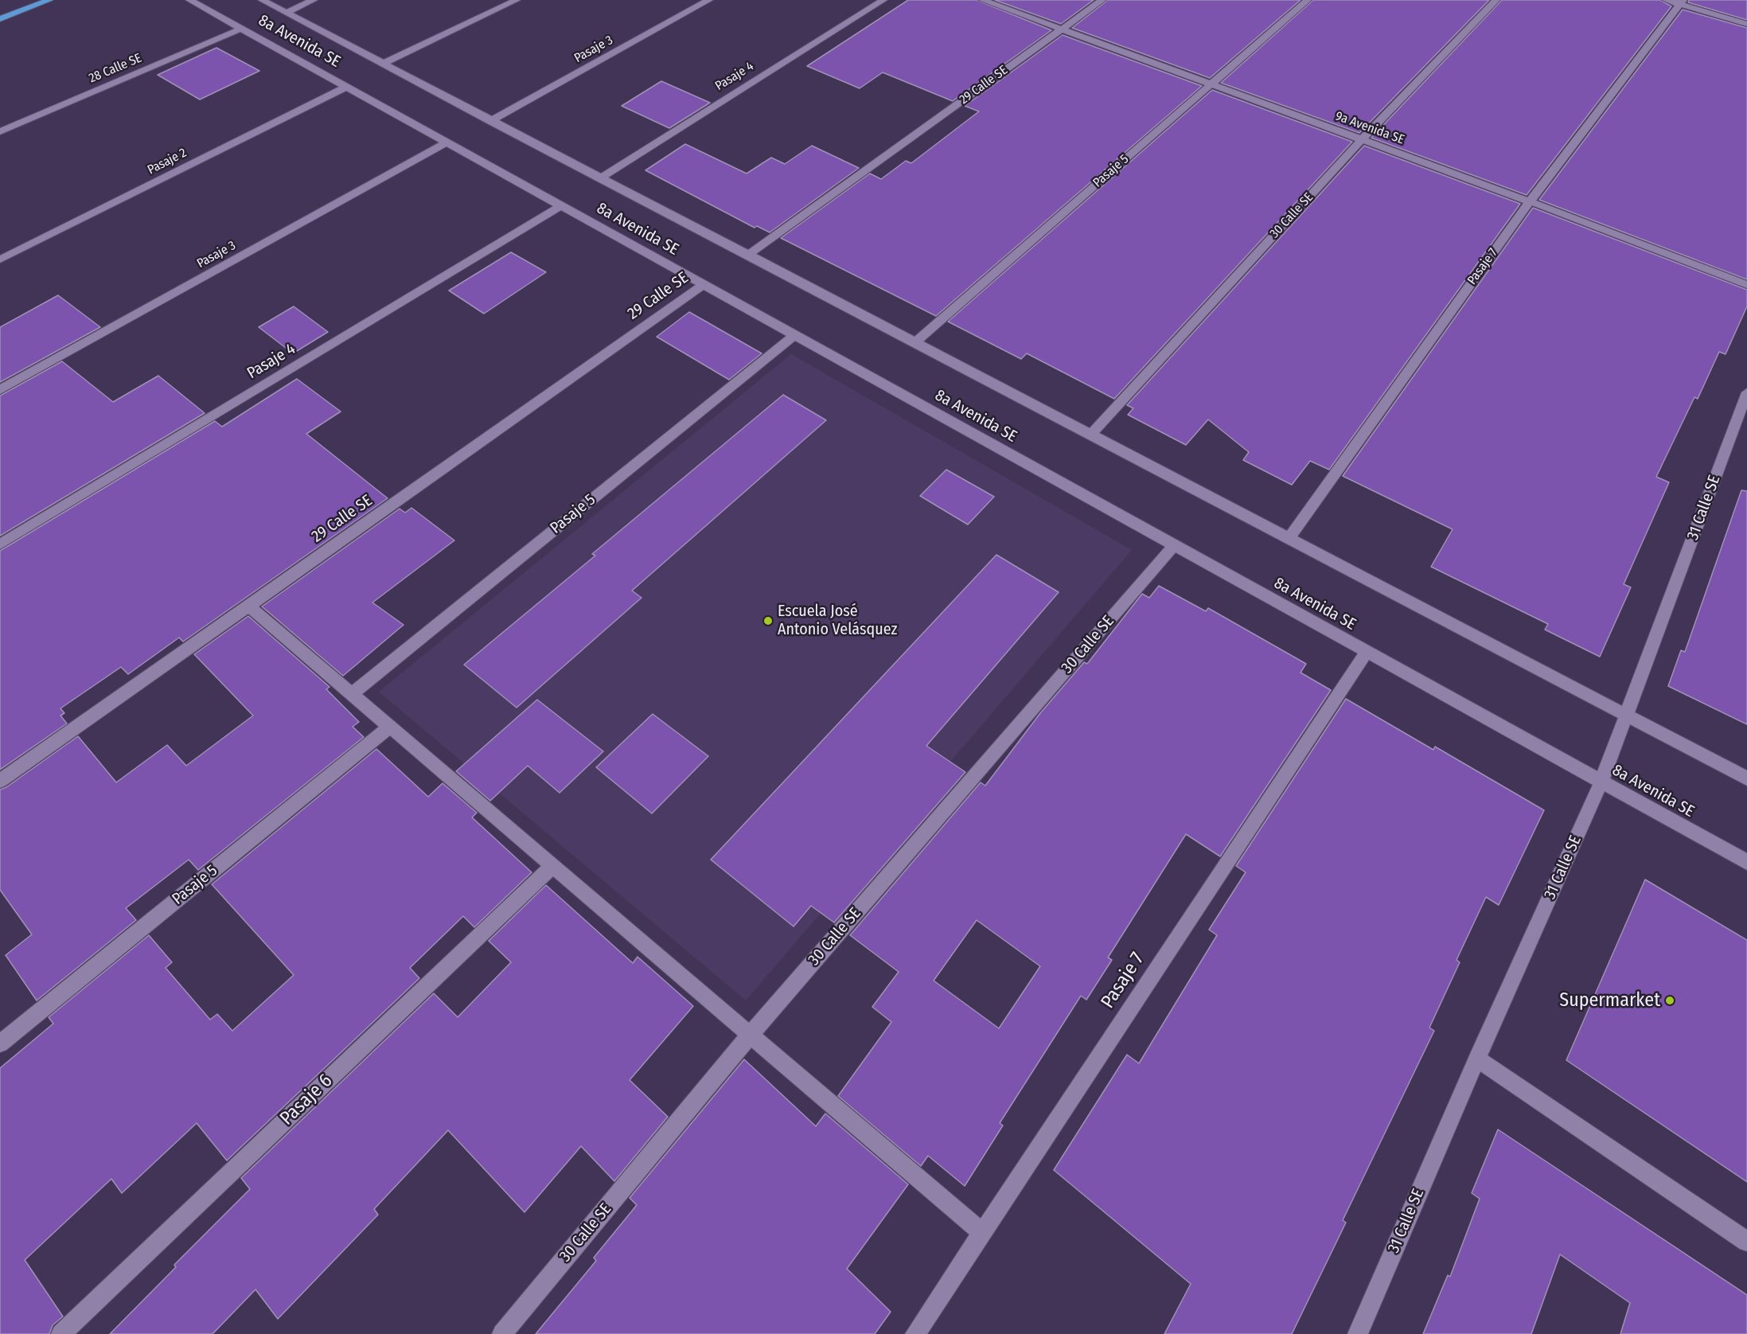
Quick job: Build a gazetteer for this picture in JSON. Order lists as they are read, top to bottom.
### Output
{
  "streets": {
    "street": [
      "8a Avenida SE",
      "Pasaje 3",
      "28 Calle SE",
      "Pasaje 4",
      "29 Calle SE",
      "9a Avenida SE",
      "Pasaje 2",
      "Pasaje 5",
      "30 Calle SE",
      "Pasaje 7",
      "31 Calle SE",
      "Pasaje 6"
    ]
  },
  "crossings": [
    ["8a Avenida SE", "Pasaje 3"],
    ["8a Avenida SE", "28 Calle SE"],
    ["8a Avenida SE", "Pasaje 4"],
    ["8a Avenida SE", "29 Calle SE"],
    ["8a Avenida SE", "Pasaje 2"],
    ["8a Avenida SE", "Pasaje 5"],
    ["8a Avenida SE", "30 Calle SE"],
    ["8a Avenida SE", "Pasaje 7"],
    ["8a Avenida SE", "31 Calle SE"],
    ["29 Calle SE", "9a Avenida SE"],
    ["9a Avenida SE", "Pasaje 5"],
    ["9a Avenida SE", "30 Calle SE"],
    ["9a Avenida SE", "Pasaje 7"]
  ],
  "places": ["Escuela José Antonio Velásquez", "Supermarket"]
}
